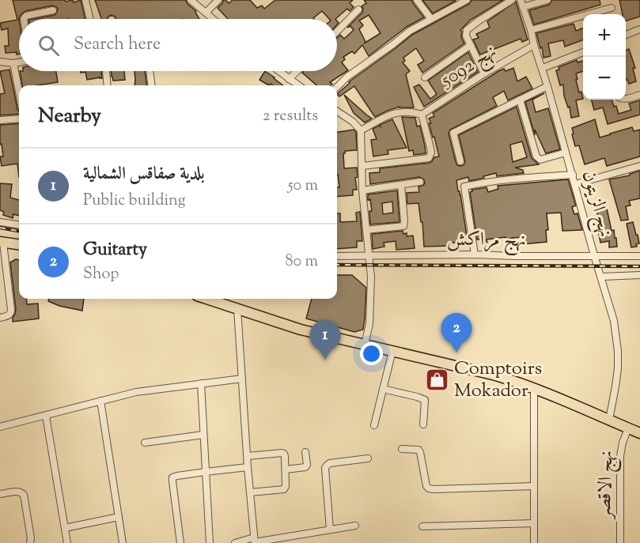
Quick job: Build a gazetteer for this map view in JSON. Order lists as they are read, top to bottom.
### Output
{
  "streets": {
    "street": [
      "نهج 5092",
      "نهج الزيتون",
      "نهج مراكش",
      "نهج الاقصر"
    ]
  },
  "crossings": [
    ["نهج 5092", "نهج الزيتون"],
    ["نهج الزيتون", "نهج مراكش"]
  ],
  "places": {
    "shop": ["Comptoirs Mokador"]
  },
  "page": {
    "map_buttons": ["+", "−"],
    "search": "Search here",
    "heading": ["Nearby", "2 results"],
    "list": [
      {
        "mark": "1",
        "name": "بلدية صفاقس الشمالية",
        "note": "Public building",
        "value": "50 m"
      },
      {
        "mark": "2",
        "name": "Guitarty",
        "note": "Shop",
        "value": "80 m"
      }
    ],
    "pins": ["2", "1"]
  }
}
